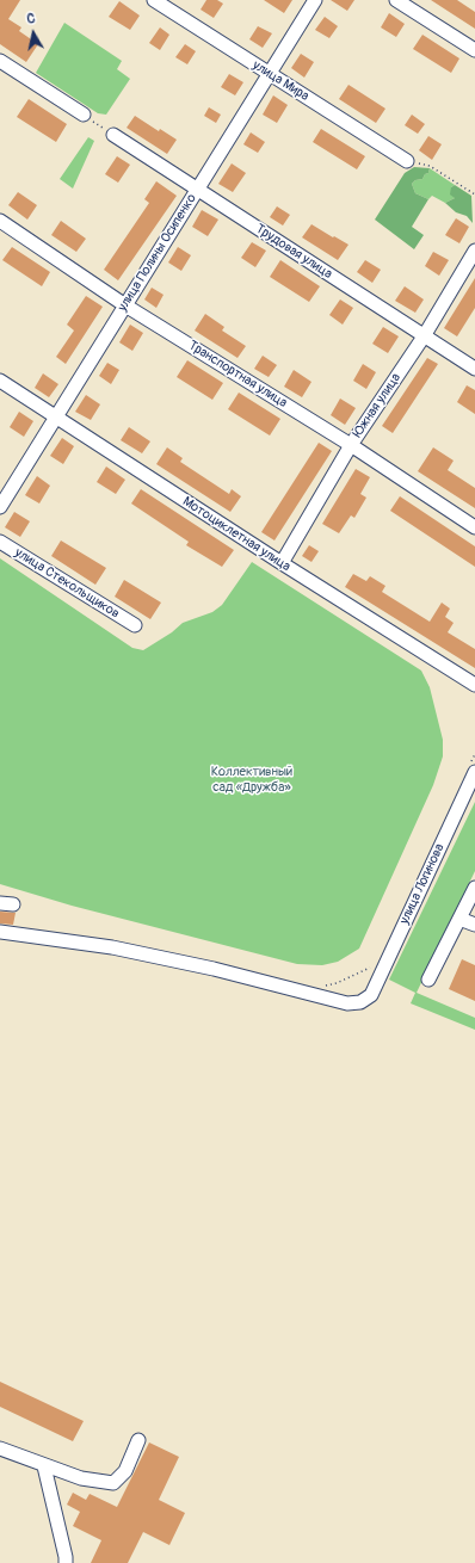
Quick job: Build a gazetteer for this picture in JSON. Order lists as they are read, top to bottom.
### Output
{
  "streets": {
    "street": [
      "улица Мира",
      "Трудовая улица",
      "улица Полины Осипенко",
      "Транспортная улица",
      "Южная улица",
      "Мотоциклетная улица",
      "улица Стекольщиков",
      "улица Логинова"
    ]
  },
  "crossings": [
    ["улица Мира", "улица Полины Осипенко"],
    ["Трудовая улица", "улица Полины Осипенко"],
    ["Трудовая улица", "Южная улица"],
    ["улица Полины Осипенко", "Транспортная улица"],
    ["улица Полины Осипенко", "Мотоциклетная улица"],
    ["Транспортная улица", "Южная улица"],
    ["Южная улица", "Мотоциклетная улица"]
  ],
  "parks": ["Коллективный сад «Дружба»"],
  "north": "top"
}
